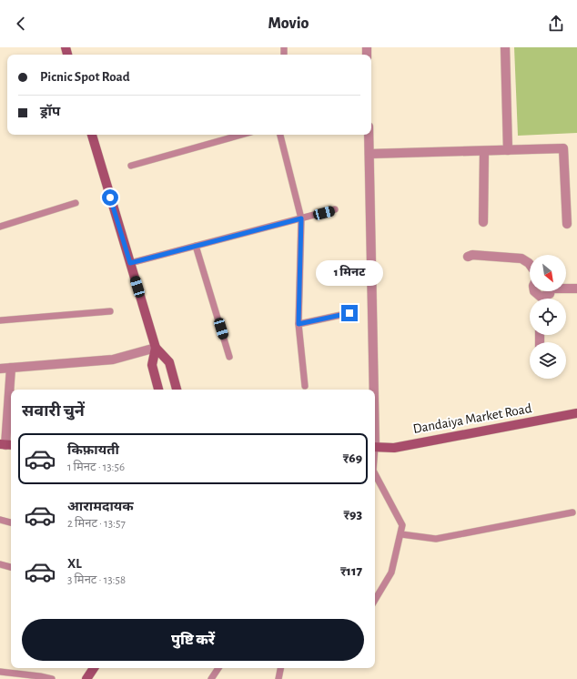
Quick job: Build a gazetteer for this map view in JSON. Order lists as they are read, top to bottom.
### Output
{
  "streets": {
    "street": ["Dandaiya Market Road"]
  },
  "north": "bottom right",
  "page": {
    "header": "Movio",
    "banner": ["Picnic Spot Road", "ड्रॉप"],
    "bubble": "1 मिनट",
    "heading": "सवारी चुनें",
    "list": [
      {
        "name": "किफ़ायती",
        "note": "1 मिनट · 13:56",
        "value": "₹69"
      },
      {
        "name": "आरामदायक",
        "note": "2 मिनट · 13:57",
        "value": "₹93"
      },
      {
        "name": "XL",
        "note": "3 मिनट · 13:58",
        "value": "₹117"
      }
    ],
    "buttons": "पुष्टि करें"
  }
}
